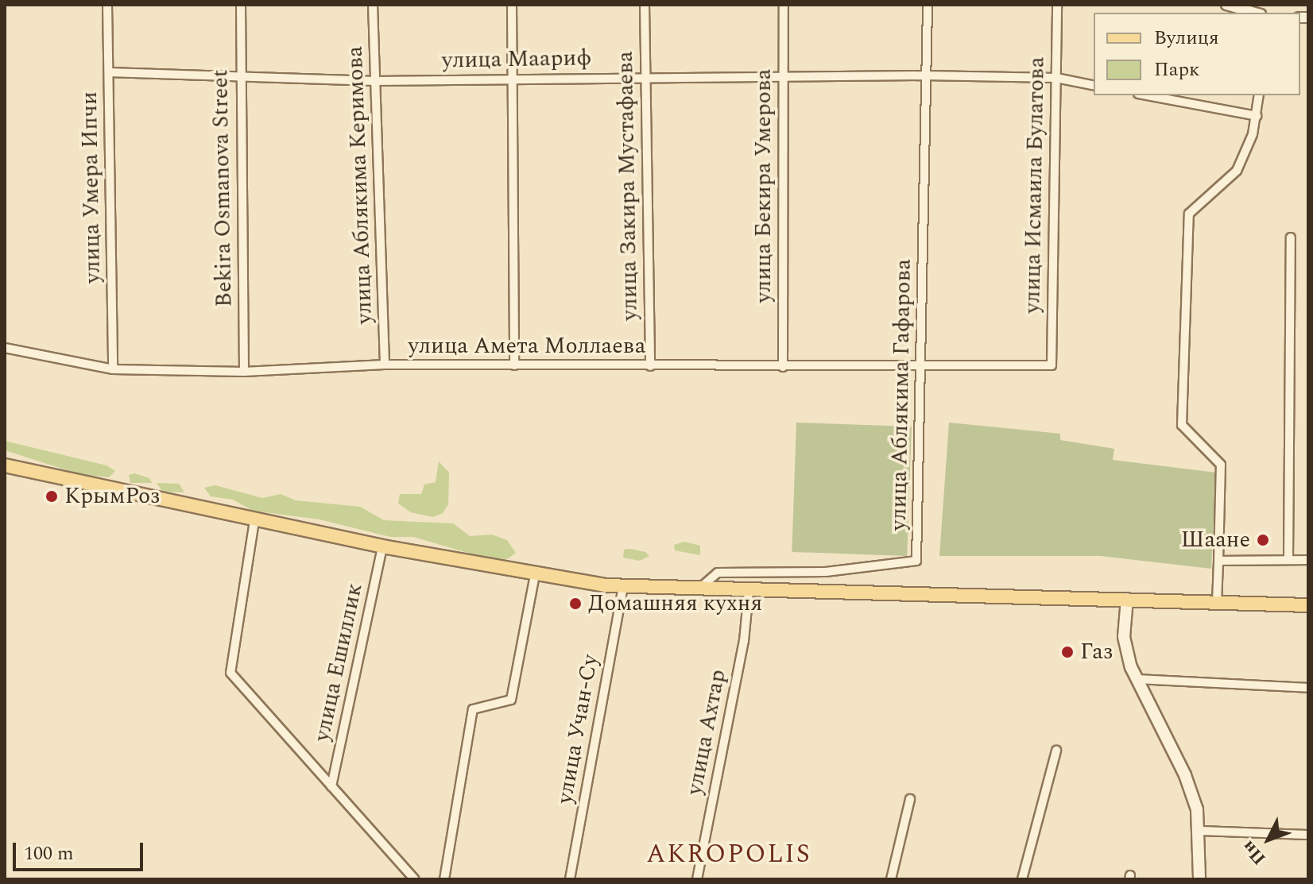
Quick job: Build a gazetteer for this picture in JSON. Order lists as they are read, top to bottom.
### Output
{
  "streets": {
    "street": [
      "улица Маариф",
      "улица Аблякима Керимова",
      "улица Исмаила Булатова",
      "улица Закира Мустафаева",
      "улица Бекира Умерова",
      "улица Умера Ипчи",
      "Bekira Osmanova Street",
      "улица Амета Моллаева",
      "улица Аблякима Гафарова",
      "улица Ешиллик",
      "улица Учан-Су",
      "улица Ахтар"
    ]
  },
  "crossings": [
    ["улица Маариф", "улица Аблякима Керимова"],
    ["улица Маариф", "улица Исмаила Булатова"],
    ["улица Маариф", "улица Закира Мустафаева"],
    ["улица Маариф", "улица Бекира Умерова"],
    ["улица Маариф", "улица Умера Ипчи"],
    ["улица Маариф", "Bekira Osmanova Street"],
    ["улица Маариф", "улица Аблякима Гафарова"],
    ["улица Аблякима Керимова", "улица Амета Моллаева"],
    ["улица Исмаила Булатова", "улица Амета Моллаева"],
    ["улица Закира Мустафаева", "улица Амета Моллаева"],
    ["улица Бекира Умерова", "улица Амета Моллаева"],
    ["улица Умера Ипчи", "улица Амета Моллаева"],
    ["Bekira Osmanova Street", "улица Амета Моллаева"],
    ["улица Амета Моллаева", "улица Аблякима Гафарова"]
  ],
  "districts": ["AKROPOLIS"],
  "places": [
    "КрымРоз",
    "Шаане",
    "Домашняя кухня",
    "Газ"
  ],
  "legend": ["Вулиця", "Парк"],
  "scale_bar": "100 m",
  "north": "bottom left"
}
